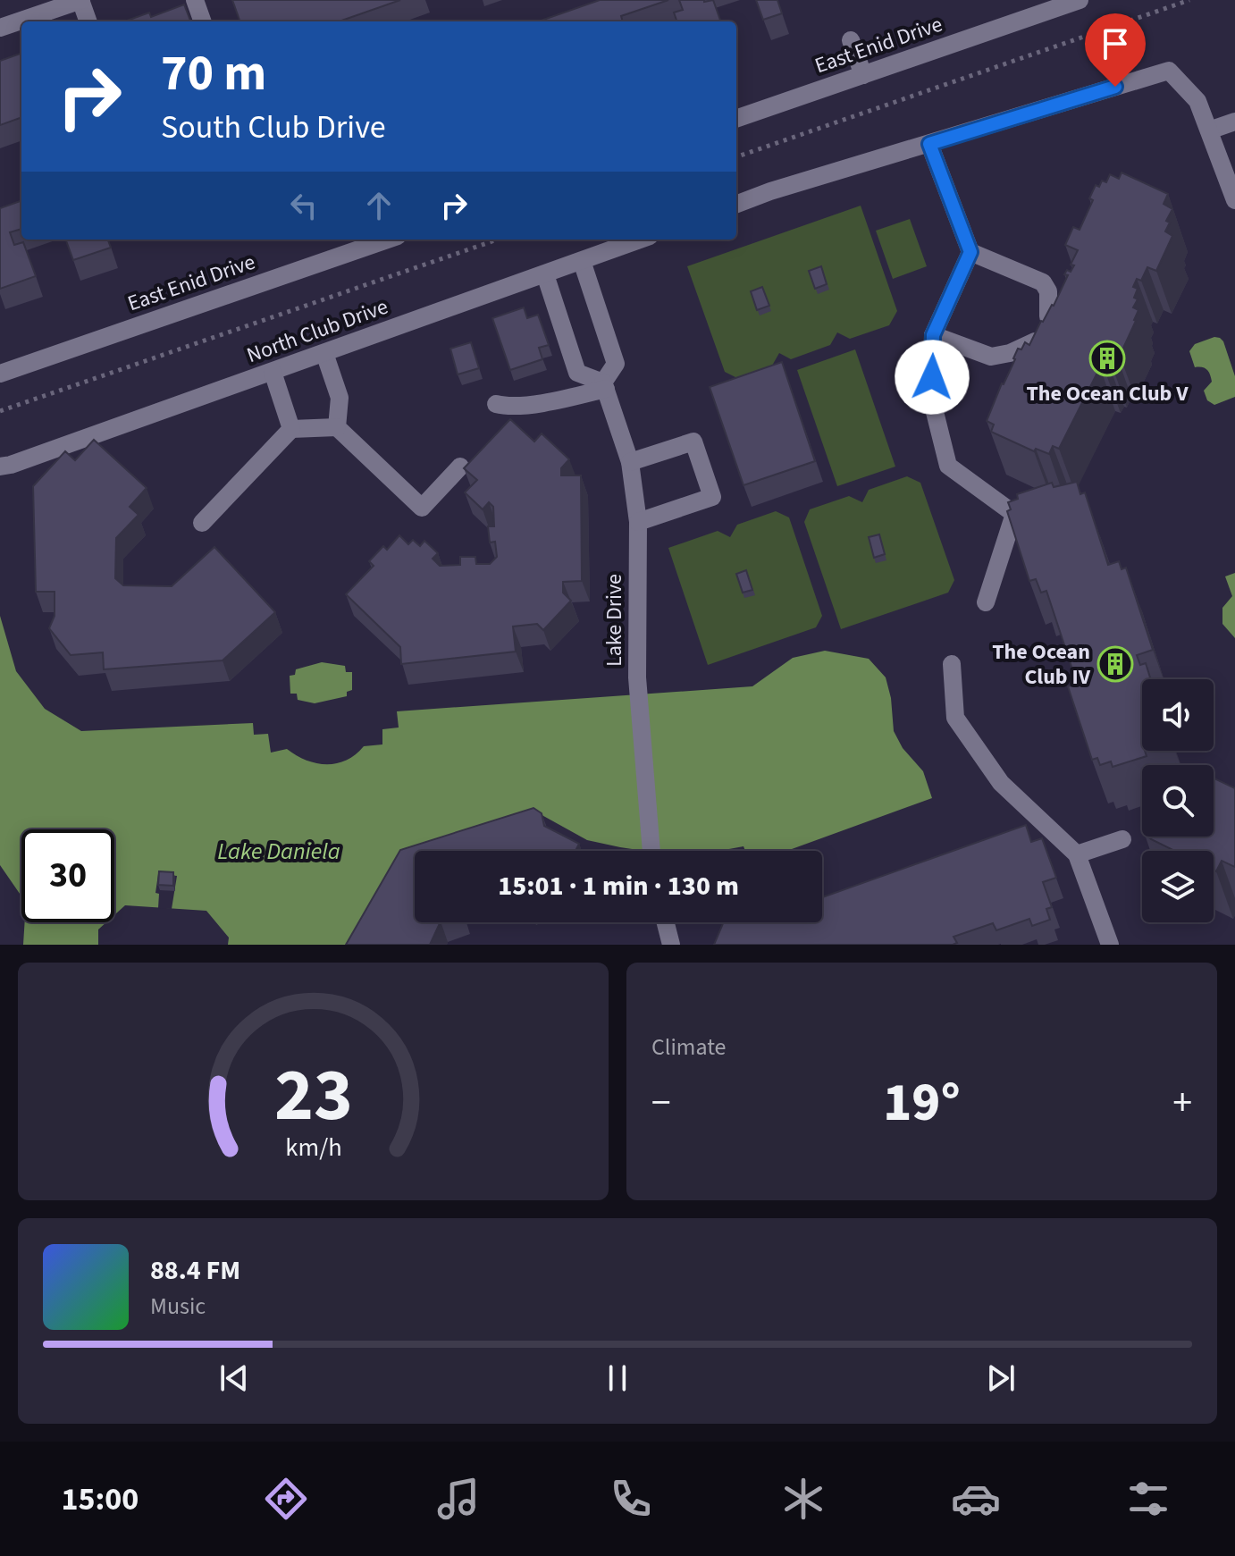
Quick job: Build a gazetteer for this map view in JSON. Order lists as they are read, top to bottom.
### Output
{
  "streets": {
    "street": ["East Enid Drive", "North Club Drive", "Lake Drive"]
  },
  "water": ["Lake Daniela"],
  "places": {
    "building": ["The Ocean Club V", "The Ocean Club IV"]
  },
  "page": {
    "turn": ["70 m", "South Club Drive"],
    "limit": "30",
    "trip": "15:01 · 1 min · 130 m",
    "tile": "Climate",
    "heat": ["−", "19°", "+"],
    "song": ["88.4 FM", "Music"],
    "tabs": "15:00",
    "gauge": ["23", "km/h"]
  }
}
